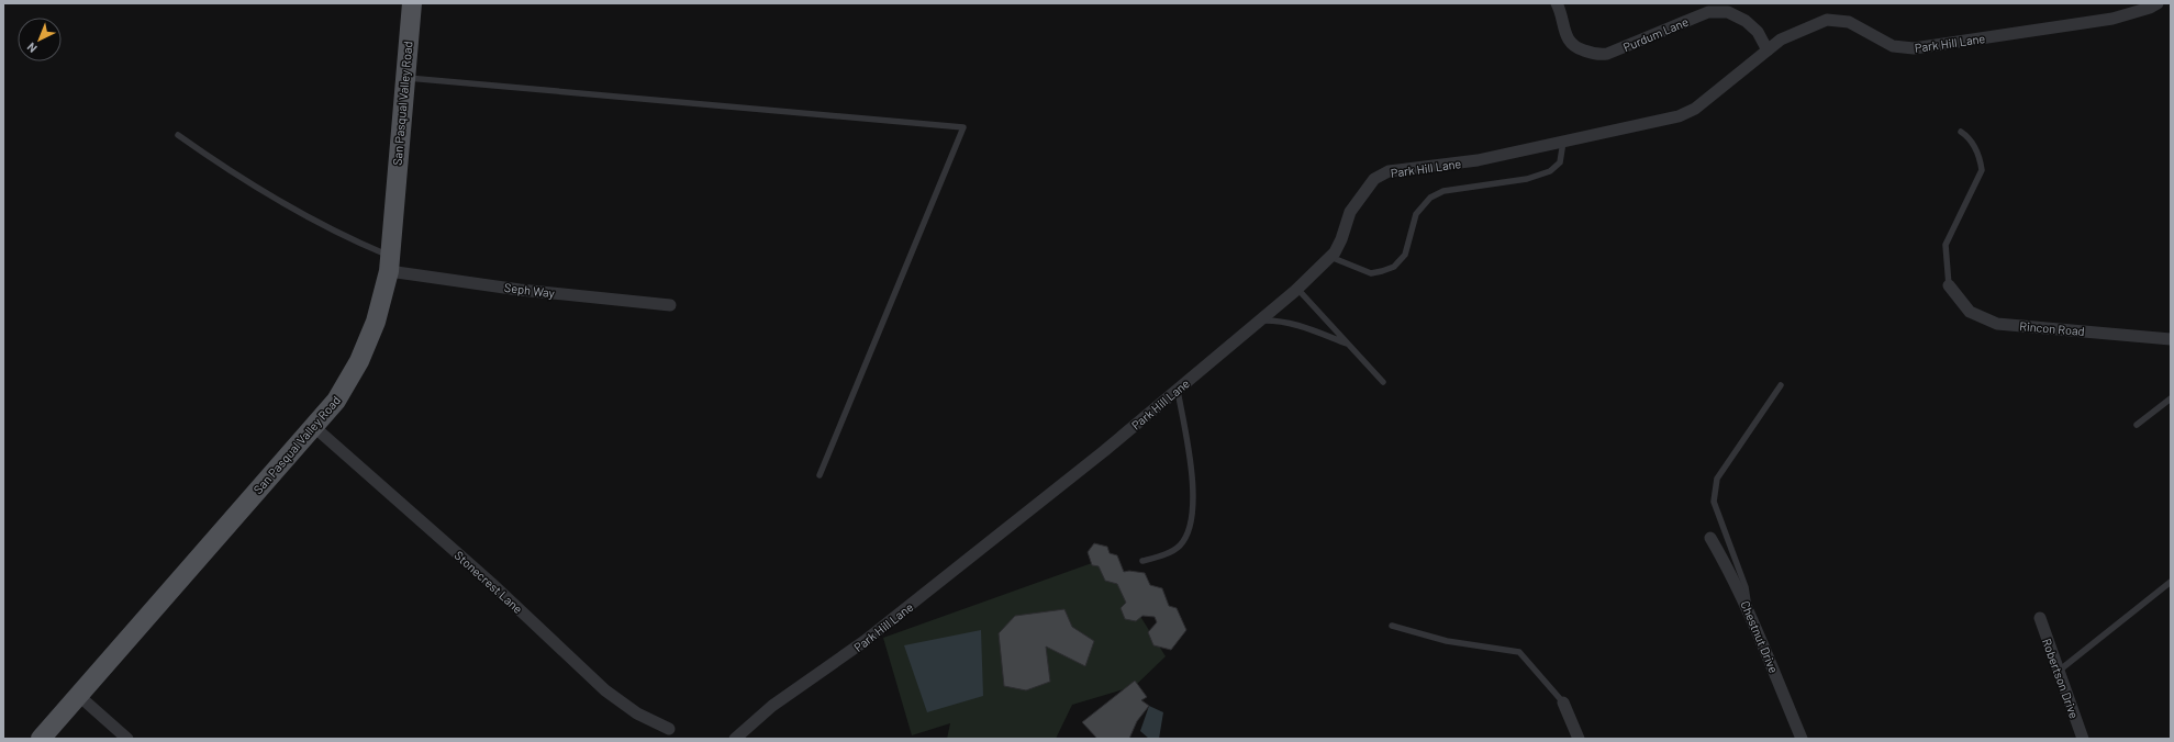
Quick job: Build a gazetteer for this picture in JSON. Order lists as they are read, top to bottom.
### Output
{
  "streets": {
    "main road": ["San Pasqual Valley Road"],
    "street": [
      "Purdum Lane",
      "Park Hill Lane",
      "Seph Way",
      "Rincon Road",
      "Stonecrest Lane",
      "Chestnut Drive",
      "Robertson Drive"
    ]
  },
  "crossings": [
    ["Purdum Lane", "Park Hill Lane"],
    ["San Pasqual Valley Road", "Seph Way"],
    ["San Pasqual Valley Road", "Stonecrest Lane"]
  ],
  "north": "bottom left"
}
